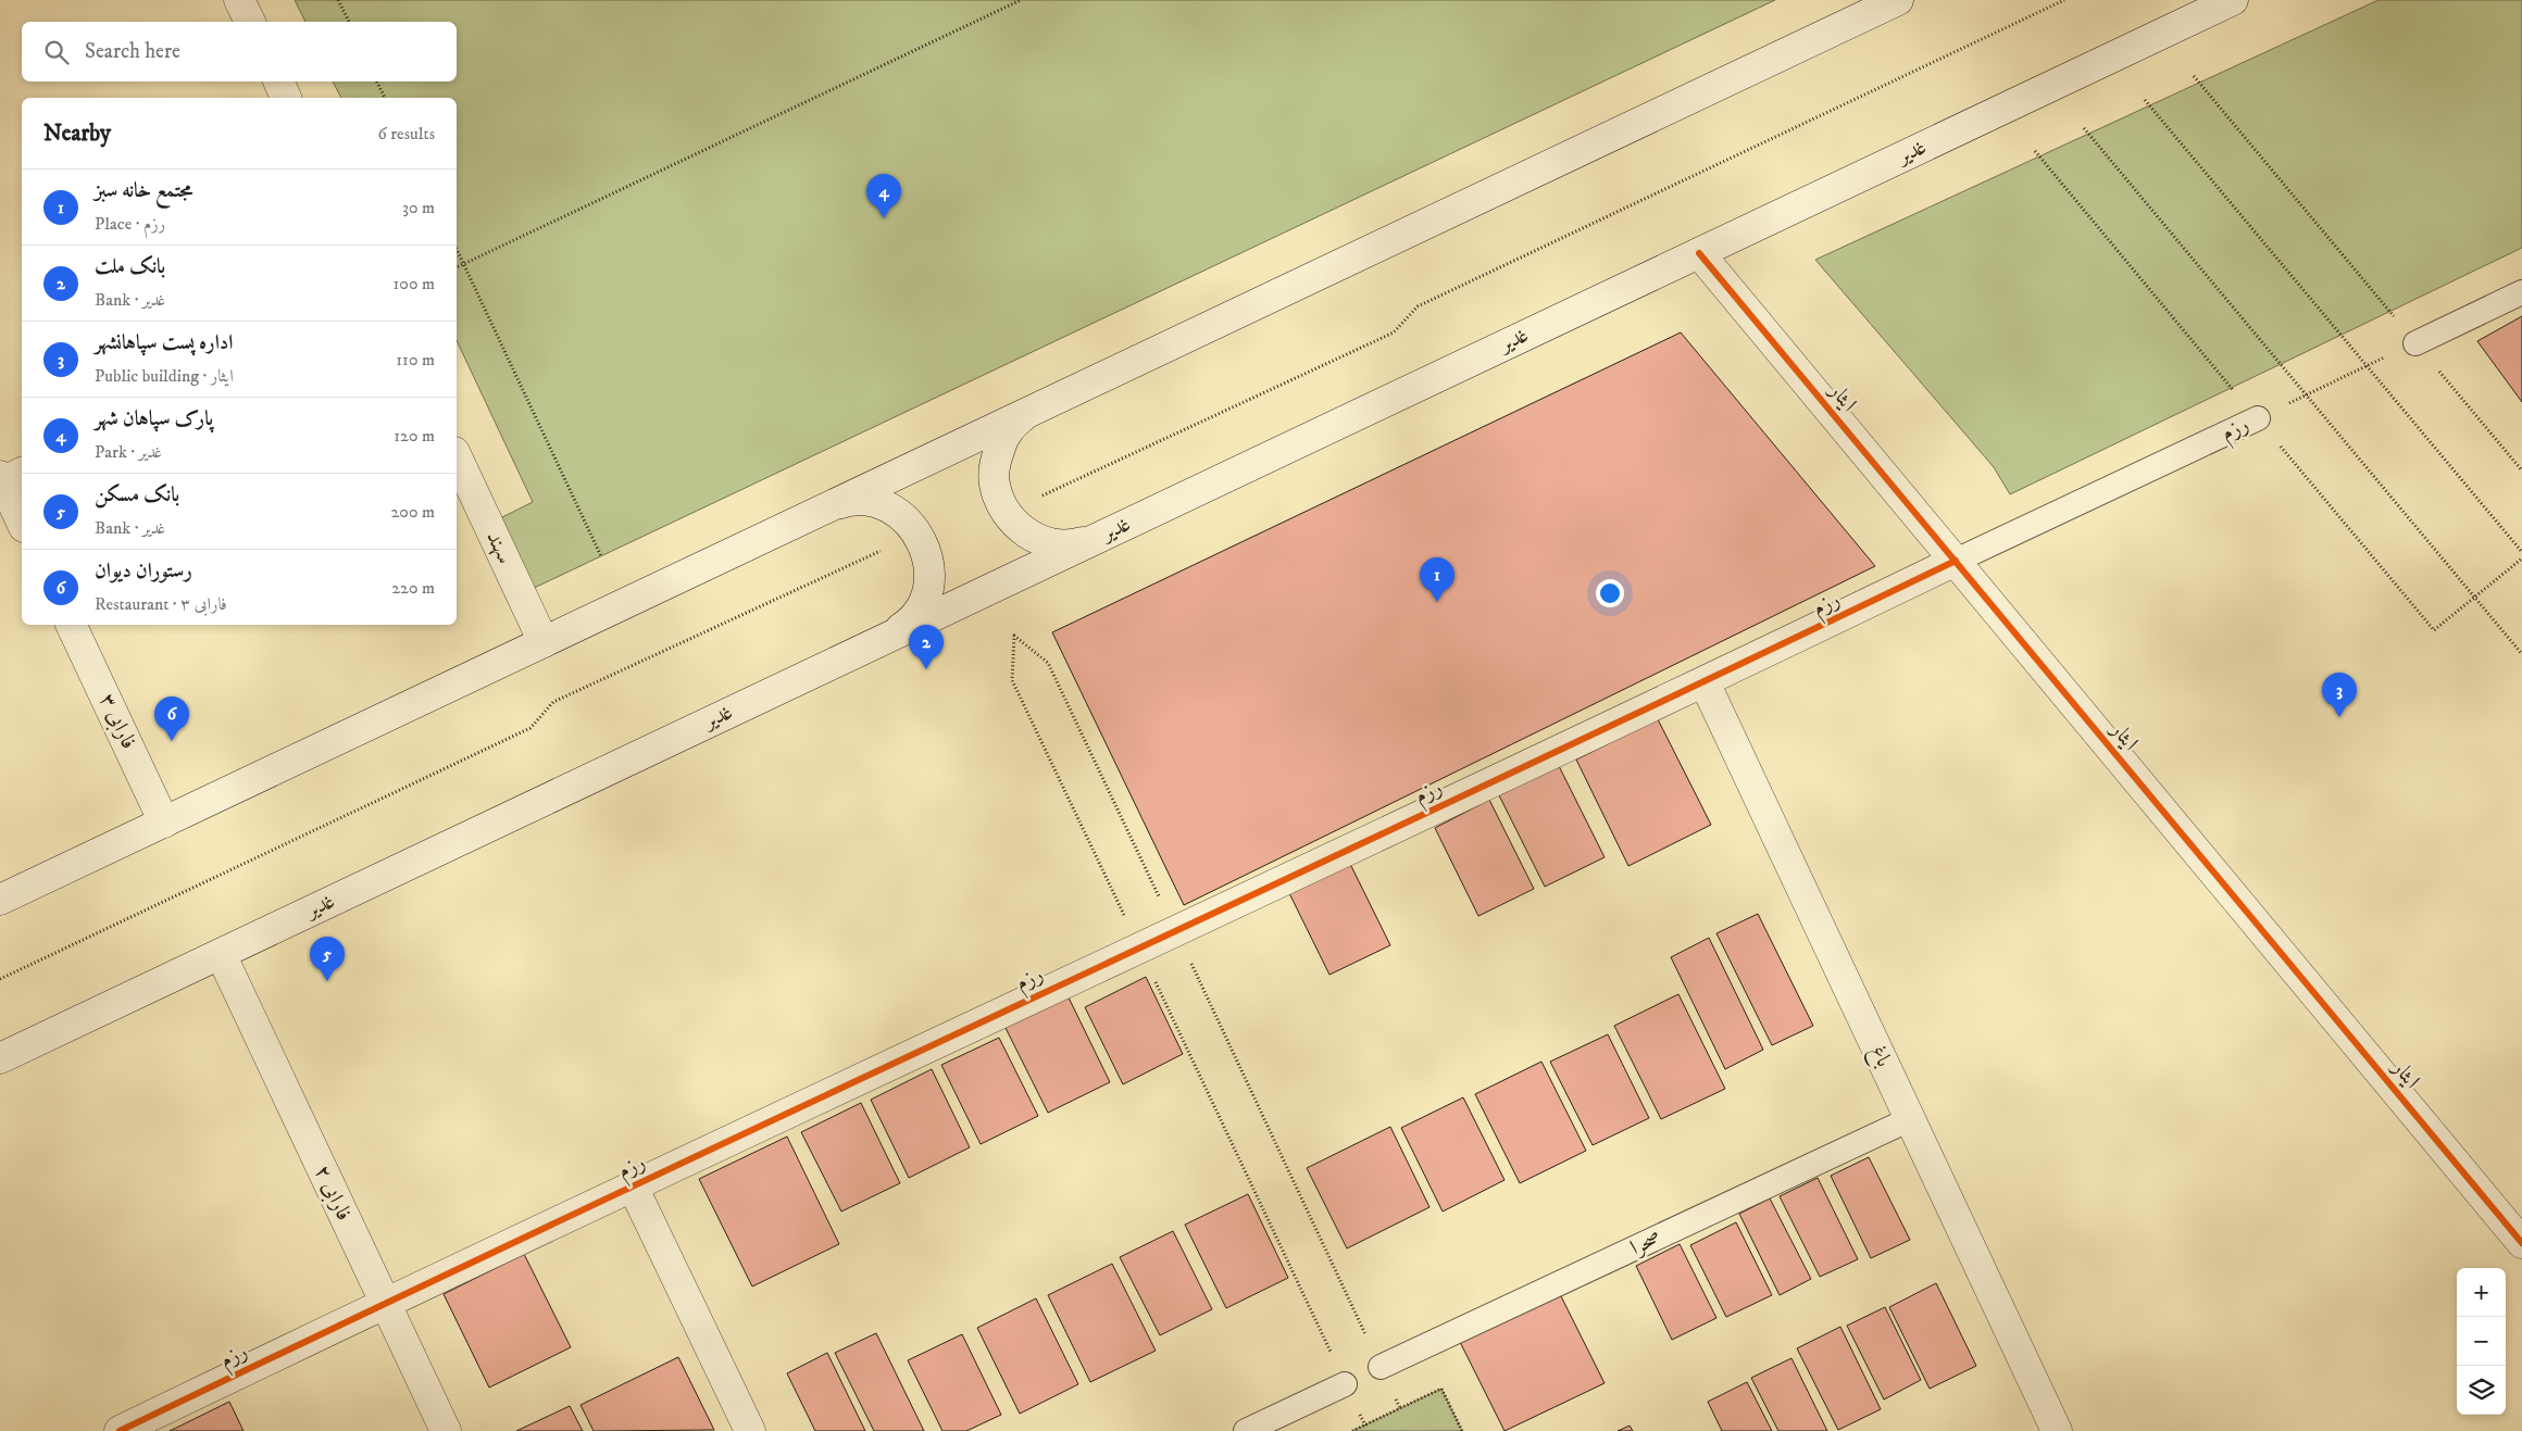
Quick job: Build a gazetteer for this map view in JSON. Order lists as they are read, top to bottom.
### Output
{
  "streets": {
    "street": [
      "غدیر",
      "ایثار",
      "رزم",
      "سهند",
      "فارابی ۳",
      "باغ",
      "فارابی ۲"
    ],
    "lane": ["صحرا"]
  },
  "crossings": [
    ["غدیر", "ایثار"],
    ["غدیر", "فارابی ۲"],
    ["ایثار", "رزم"],
    ["رزم", "باغ"],
    ["رزم", "فارابی ۲"],
    ["باغ", "صحرا"]
  ],
  "page": {
    "search": "Search here",
    "heading": ["Nearby", "6 results"],
    "list": [
      {
        "mark": "1",
        "name": "مجتمع خانه سبز",
        "note": "Place · رزم",
        "value": "30 m"
      },
      {
        "mark": "2",
        "name": "بانک ملت",
        "note": "Bank · غدیر",
        "value": "100 m"
      },
      {
        "mark": "3",
        "name": "اداره پست سپاهانشهر",
        "note": "Public building · ایثار",
        "value": "110 m"
      },
      {
        "mark": "4",
        "name": "پارک سپاهان شهر",
        "note": "Park · غدیر",
        "value": "120 m"
      },
      {
        "mark": "5",
        "name": "بانک مسکن",
        "note": "Bank · غدیر",
        "value": "200 m"
      },
      {
        "mark": "6",
        "name": "رستوران دیوان",
        "note": "Restaurant · فارابی ۳",
        "value": "220 m"
      }
    ],
    "pins": [
      "4",
      "1",
      "2",
      "3",
      "6",
      "5"
    ],
    "map_buttons": ["+", "−"]
  }
}
